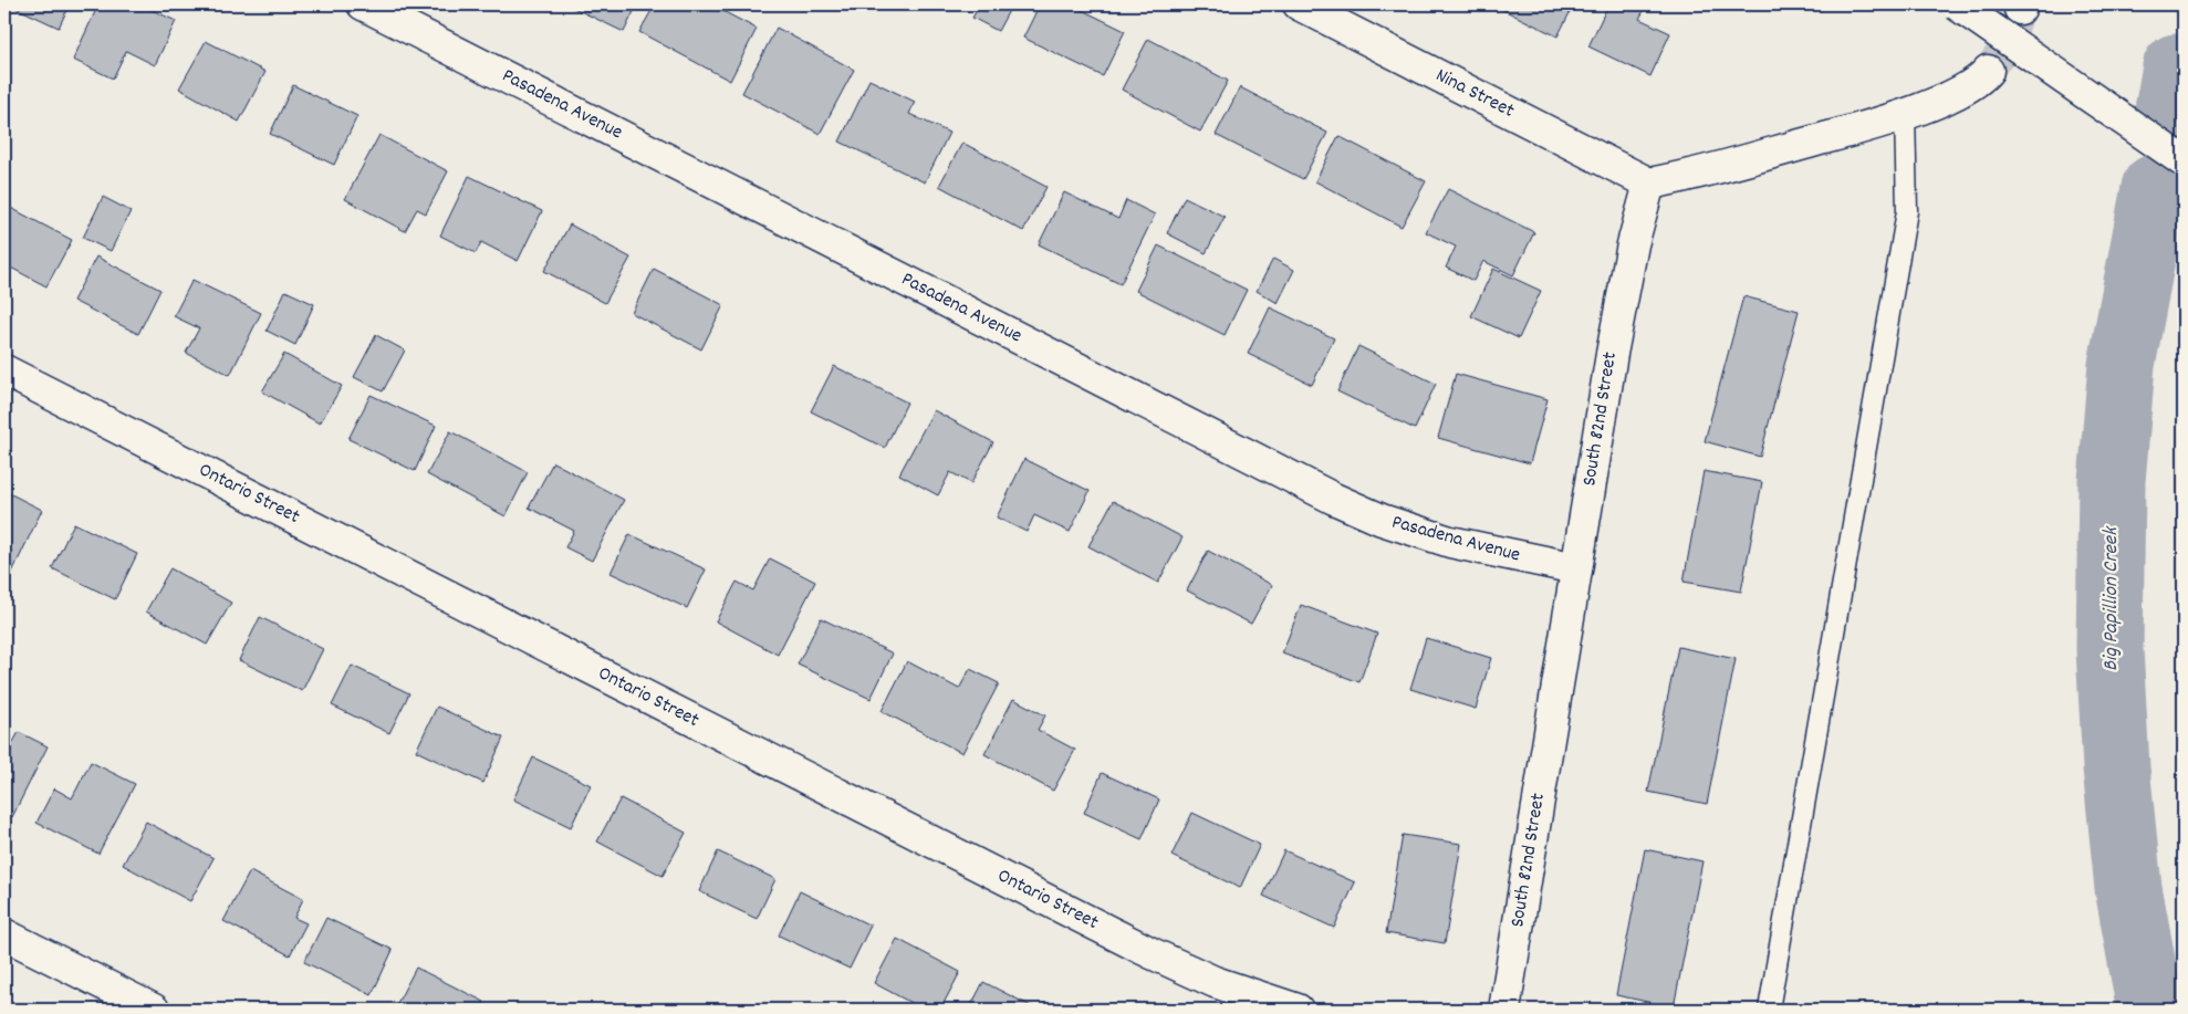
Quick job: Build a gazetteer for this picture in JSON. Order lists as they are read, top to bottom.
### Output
{
  "streets": {
    "main road": [
      "Nina Street",
      "Pasadena Avenue",
      "South 82nd Street",
      "Ontario Street"
    ]
  },
  "crossings": [
    ["Nina Street", "South 82nd Street"],
    ["Pasadena Avenue", "South 82nd Street"]
  ],
  "water": ["Big Papillion Creek"]
}
